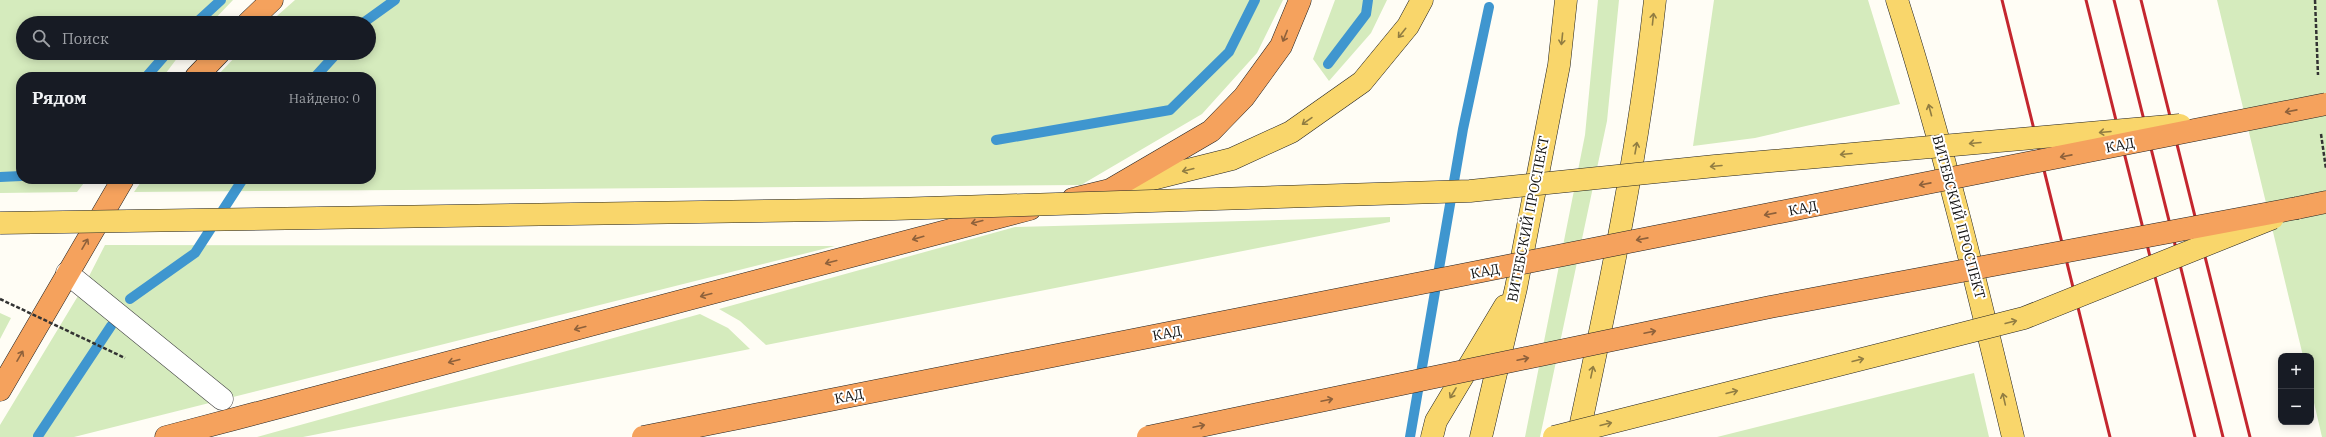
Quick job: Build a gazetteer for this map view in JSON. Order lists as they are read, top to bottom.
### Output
{
  "streets": {
    "highway": ["КАД"],
    "main road": ["ВИТЕБСКИЙ ПРОСПЕКТ"]
  },
  "page": {
    "search": "Поиск",
    "heading": ["Рядом", "Найдено: 0"],
    "map_buttons": ["+", "−"]
  }
}
